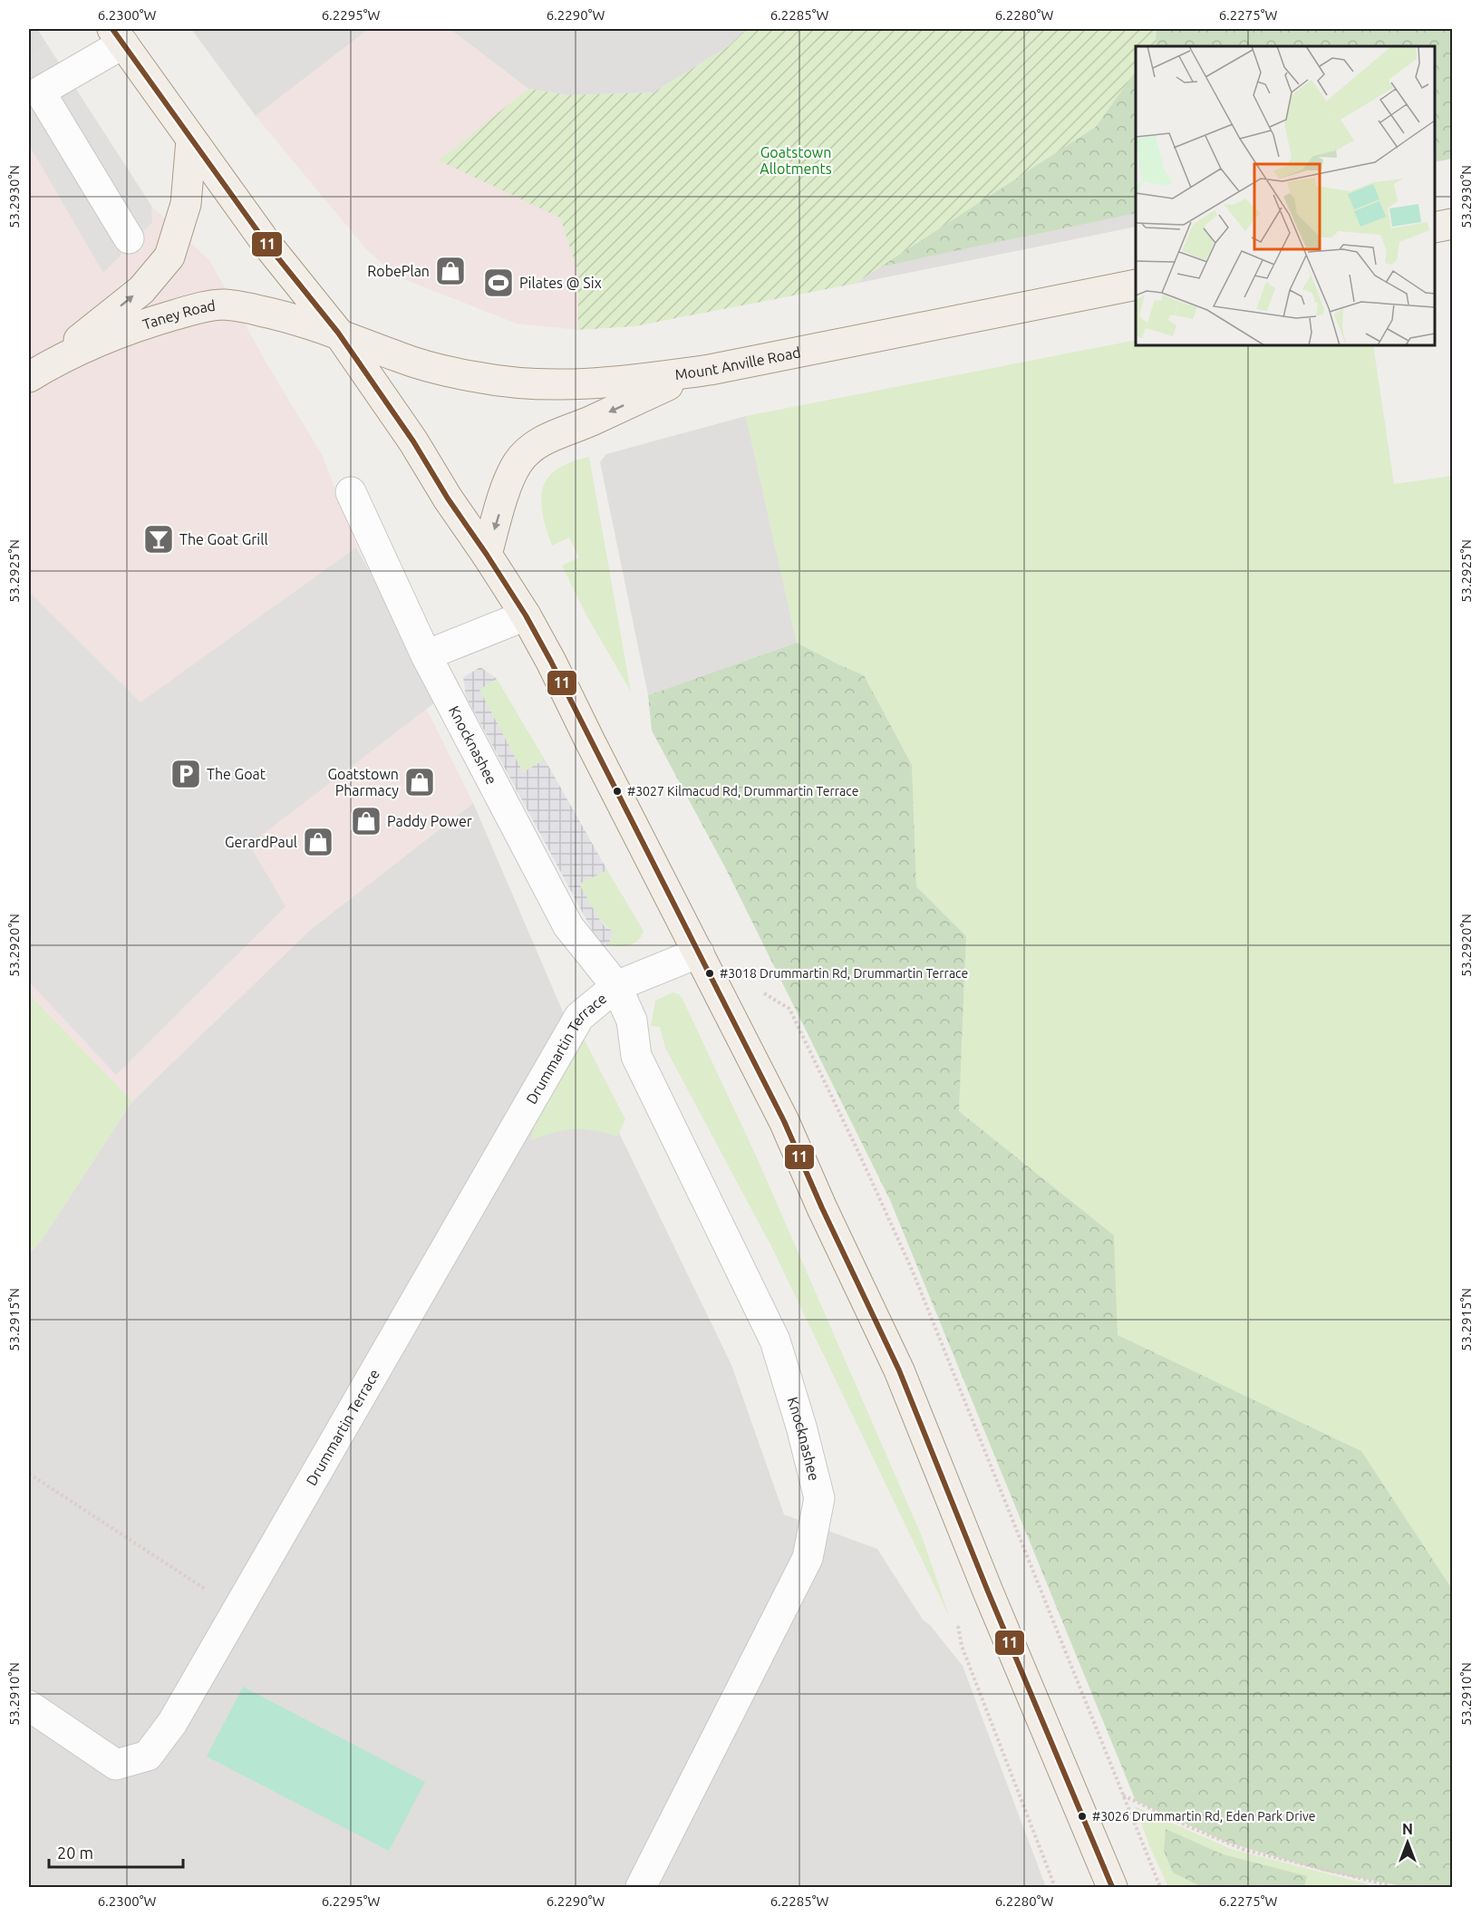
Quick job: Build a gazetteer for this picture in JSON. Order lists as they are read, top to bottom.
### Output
{
  "streets": {
    "main road": ["Taney Road", "Mount Anville Road"],
    "street": ["Knocknashee", "Drummartin Terrace"]
  },
  "crossings": [
    ["Taney Road", "Mount Anville Road"],
    ["Knocknashee", "Drummartin Terrace"]
  ],
  "parks": ["Goatstown Allotments"],
  "places": {
    "shop": [
      "RobePlan",
      "Goatstown Pharmacy",
      "Paddy Power",
      "GerardPaul"
    ],
    "sports": ["Pilates @ Six"],
    "bar": ["The Goat Grill"],
    "parking": ["The Goat"],
    "other": ["#3027 Kilmacud Rd, Drummartin Terrace", "#3018 Drummartin Rd, Drummartin Terrace", "#3026 Drummartin Rd, Eden Park Drive"]
  },
  "lines": ["transit line 11"],
  "scale_bar": "20 m",
  "north": "top",
  "coordinates": [
    "6.2300°W",
    "6.2295°W",
    "6.2290°W",
    "6.2285°W",
    "6.2280°W",
    "6.2275°W",
    "53.2930°N",
    "53.2925°N",
    "53.2920°N",
    "53.2915°N",
    "53.2910°N"
  ]
}
